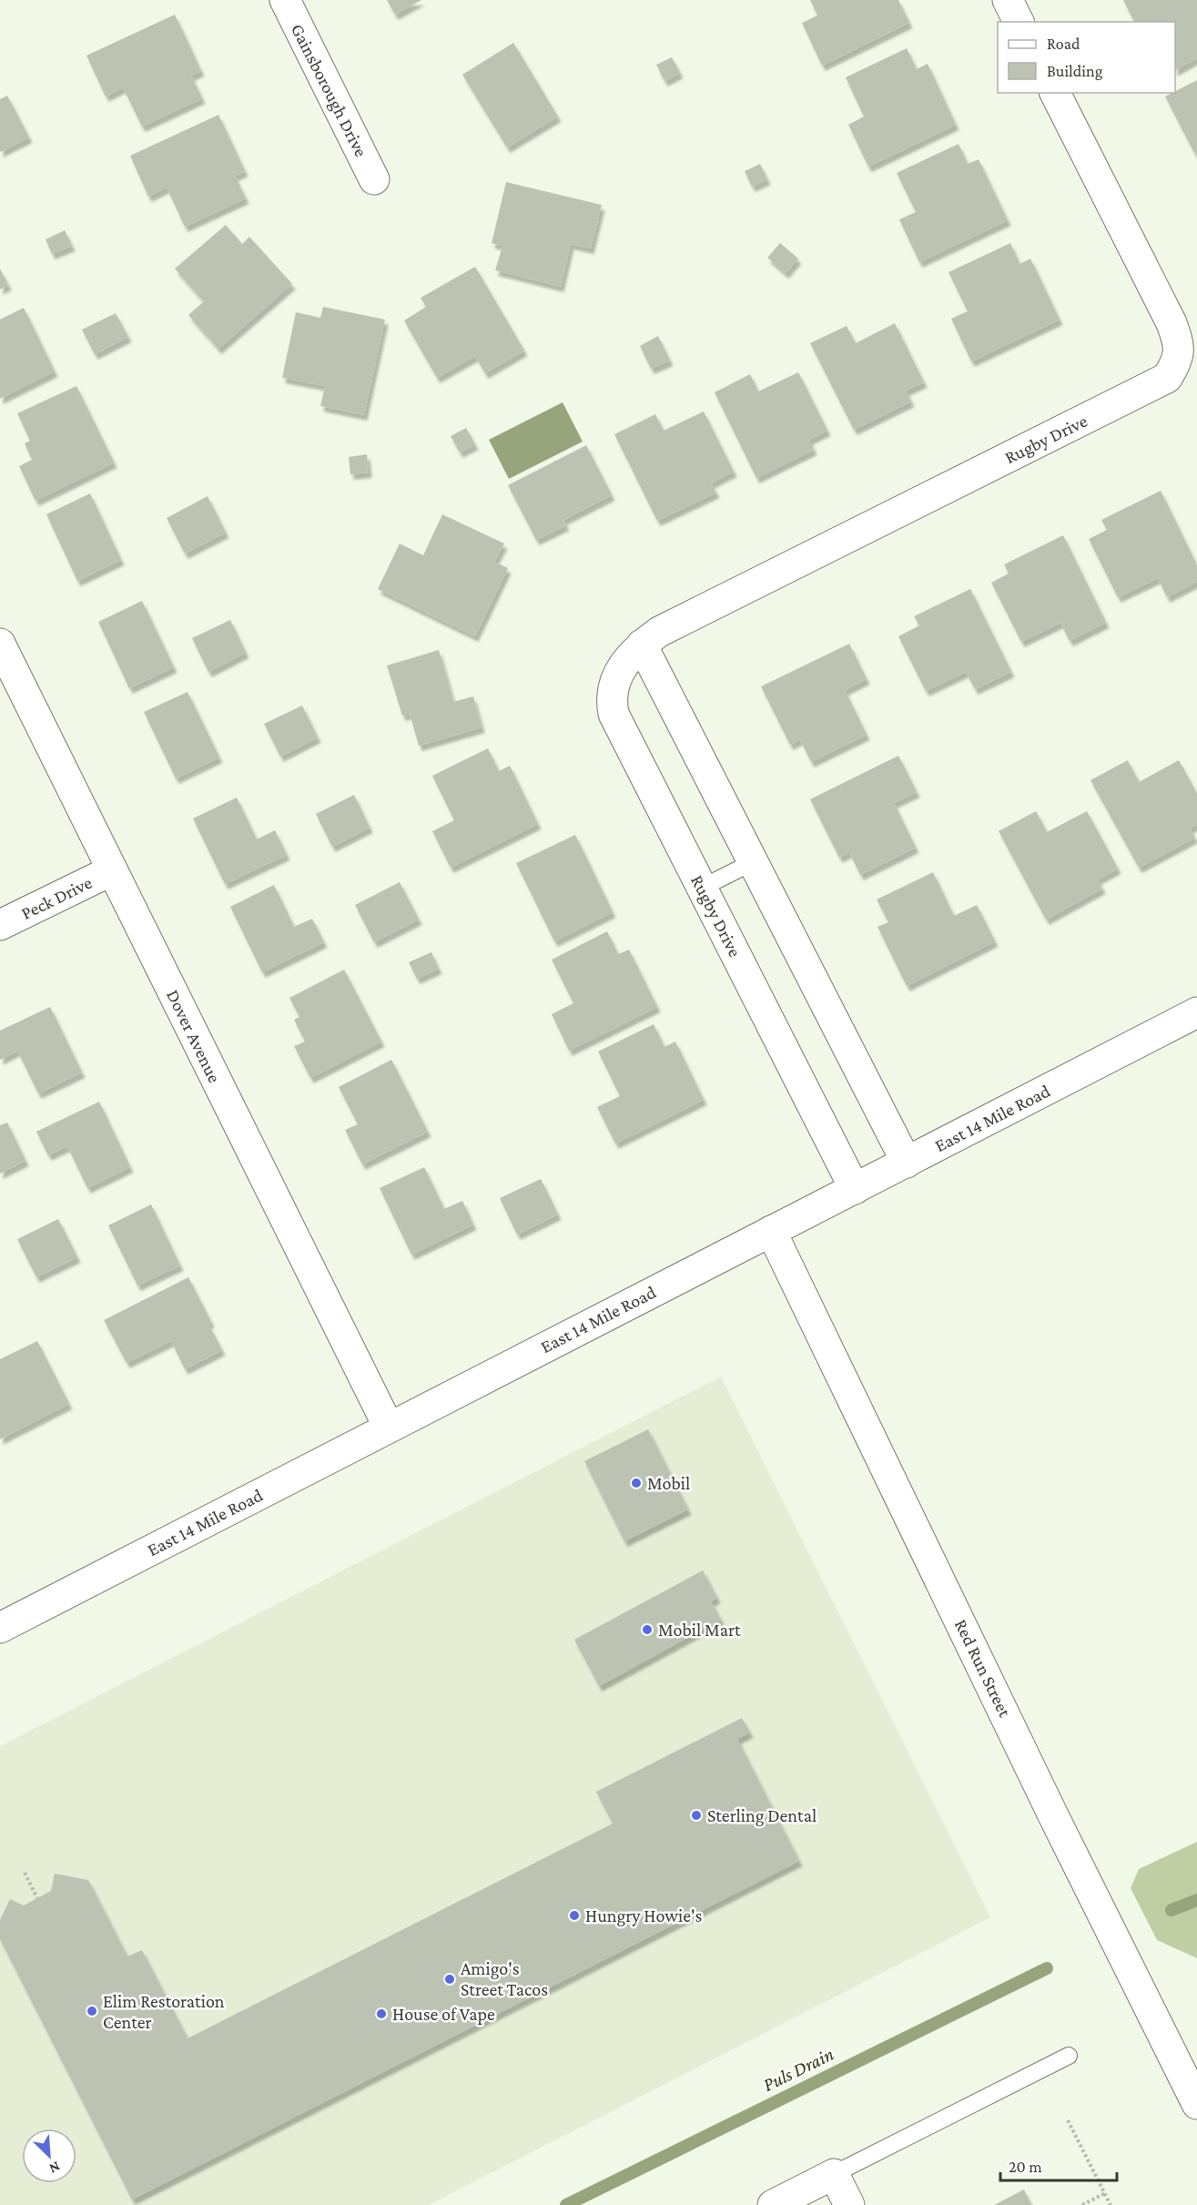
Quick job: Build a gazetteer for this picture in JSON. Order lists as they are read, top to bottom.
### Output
{
  "streets": {
    "street": [
      "Gainsborough Drive",
      "Rugby Drive",
      "Peck Drive",
      "Dover Avenue",
      "East 14 Mile Road",
      "Red Run Street"
    ]
  },
  "crossings": [
    ["Rugby Drive", "East 14 Mile Road"],
    ["Peck Drive", "Dover Avenue"],
    ["Dover Avenue", "East 14 Mile Road"],
    ["East 14 Mile Road", "Red Run Street"]
  ],
  "water": ["Puls Drain"],
  "places": [
    "Mobil",
    "Mobil Mart",
    "Sterling Dental",
    "Hungry Howie's",
    "Amigo's Street Tacos",
    "Elim Restoration Center",
    "House of Vape"
  ],
  "legend": ["Road", "Building"],
  "scale_bar": "20 m",
  "north": "bottom right"
}
